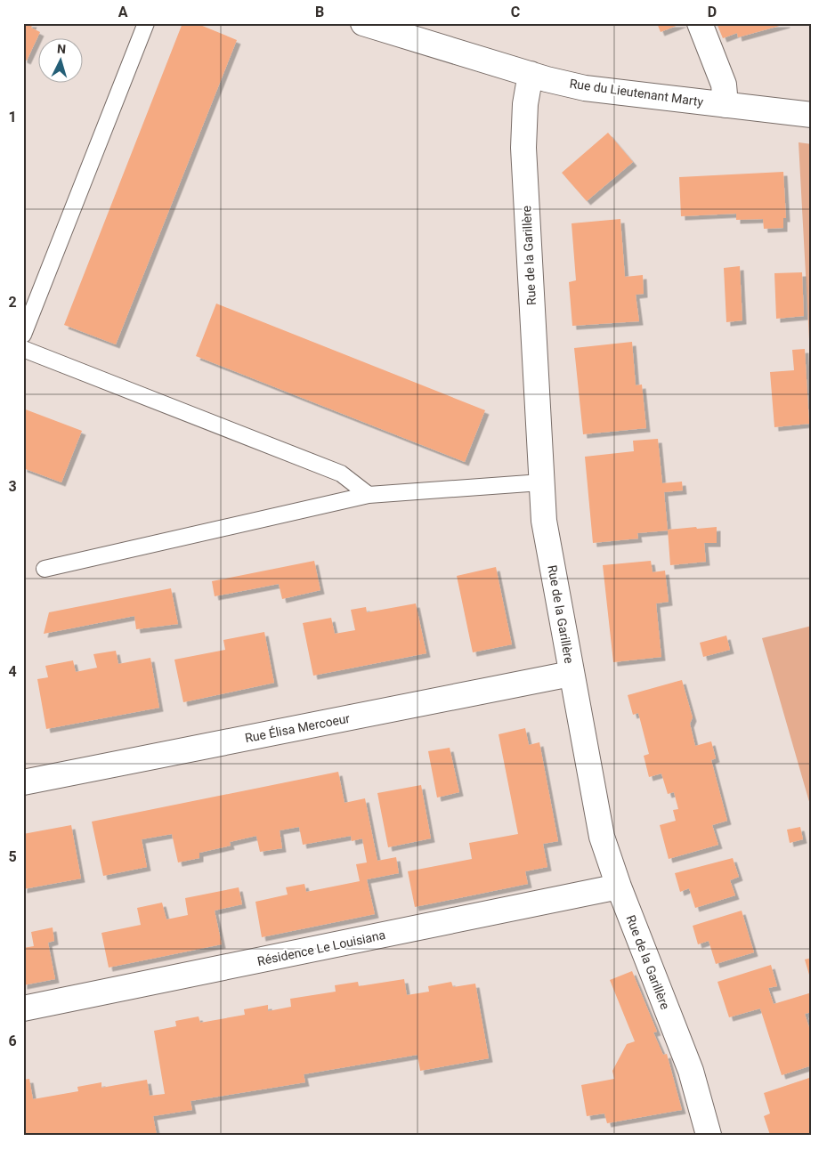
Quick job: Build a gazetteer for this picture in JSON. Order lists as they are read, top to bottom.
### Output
{
  "streets": {
    "street": [
      "Rue du Lieutenant Marty",
      "Rue de la Garillère",
      "Rue Élisa Mercoeur",
      "Résidence Le Louisiana"
    ]
  },
  "crossings": [
    ["Rue du Lieutenant Marty", "Rue de la Garillère"],
    ["Rue de la Garillère", "Rue Élisa Mercoeur"],
    ["Rue de la Garillère", "Résidence Le Louisiana"]
  ],
  "north": "top",
  "grid": {
    "columns": [
      "A",
      "B",
      "C",
      "D"
    ],
    "rows": [
      "1",
      "2",
      "3",
      "4",
      "5",
      "6"
    ]
  }
}
